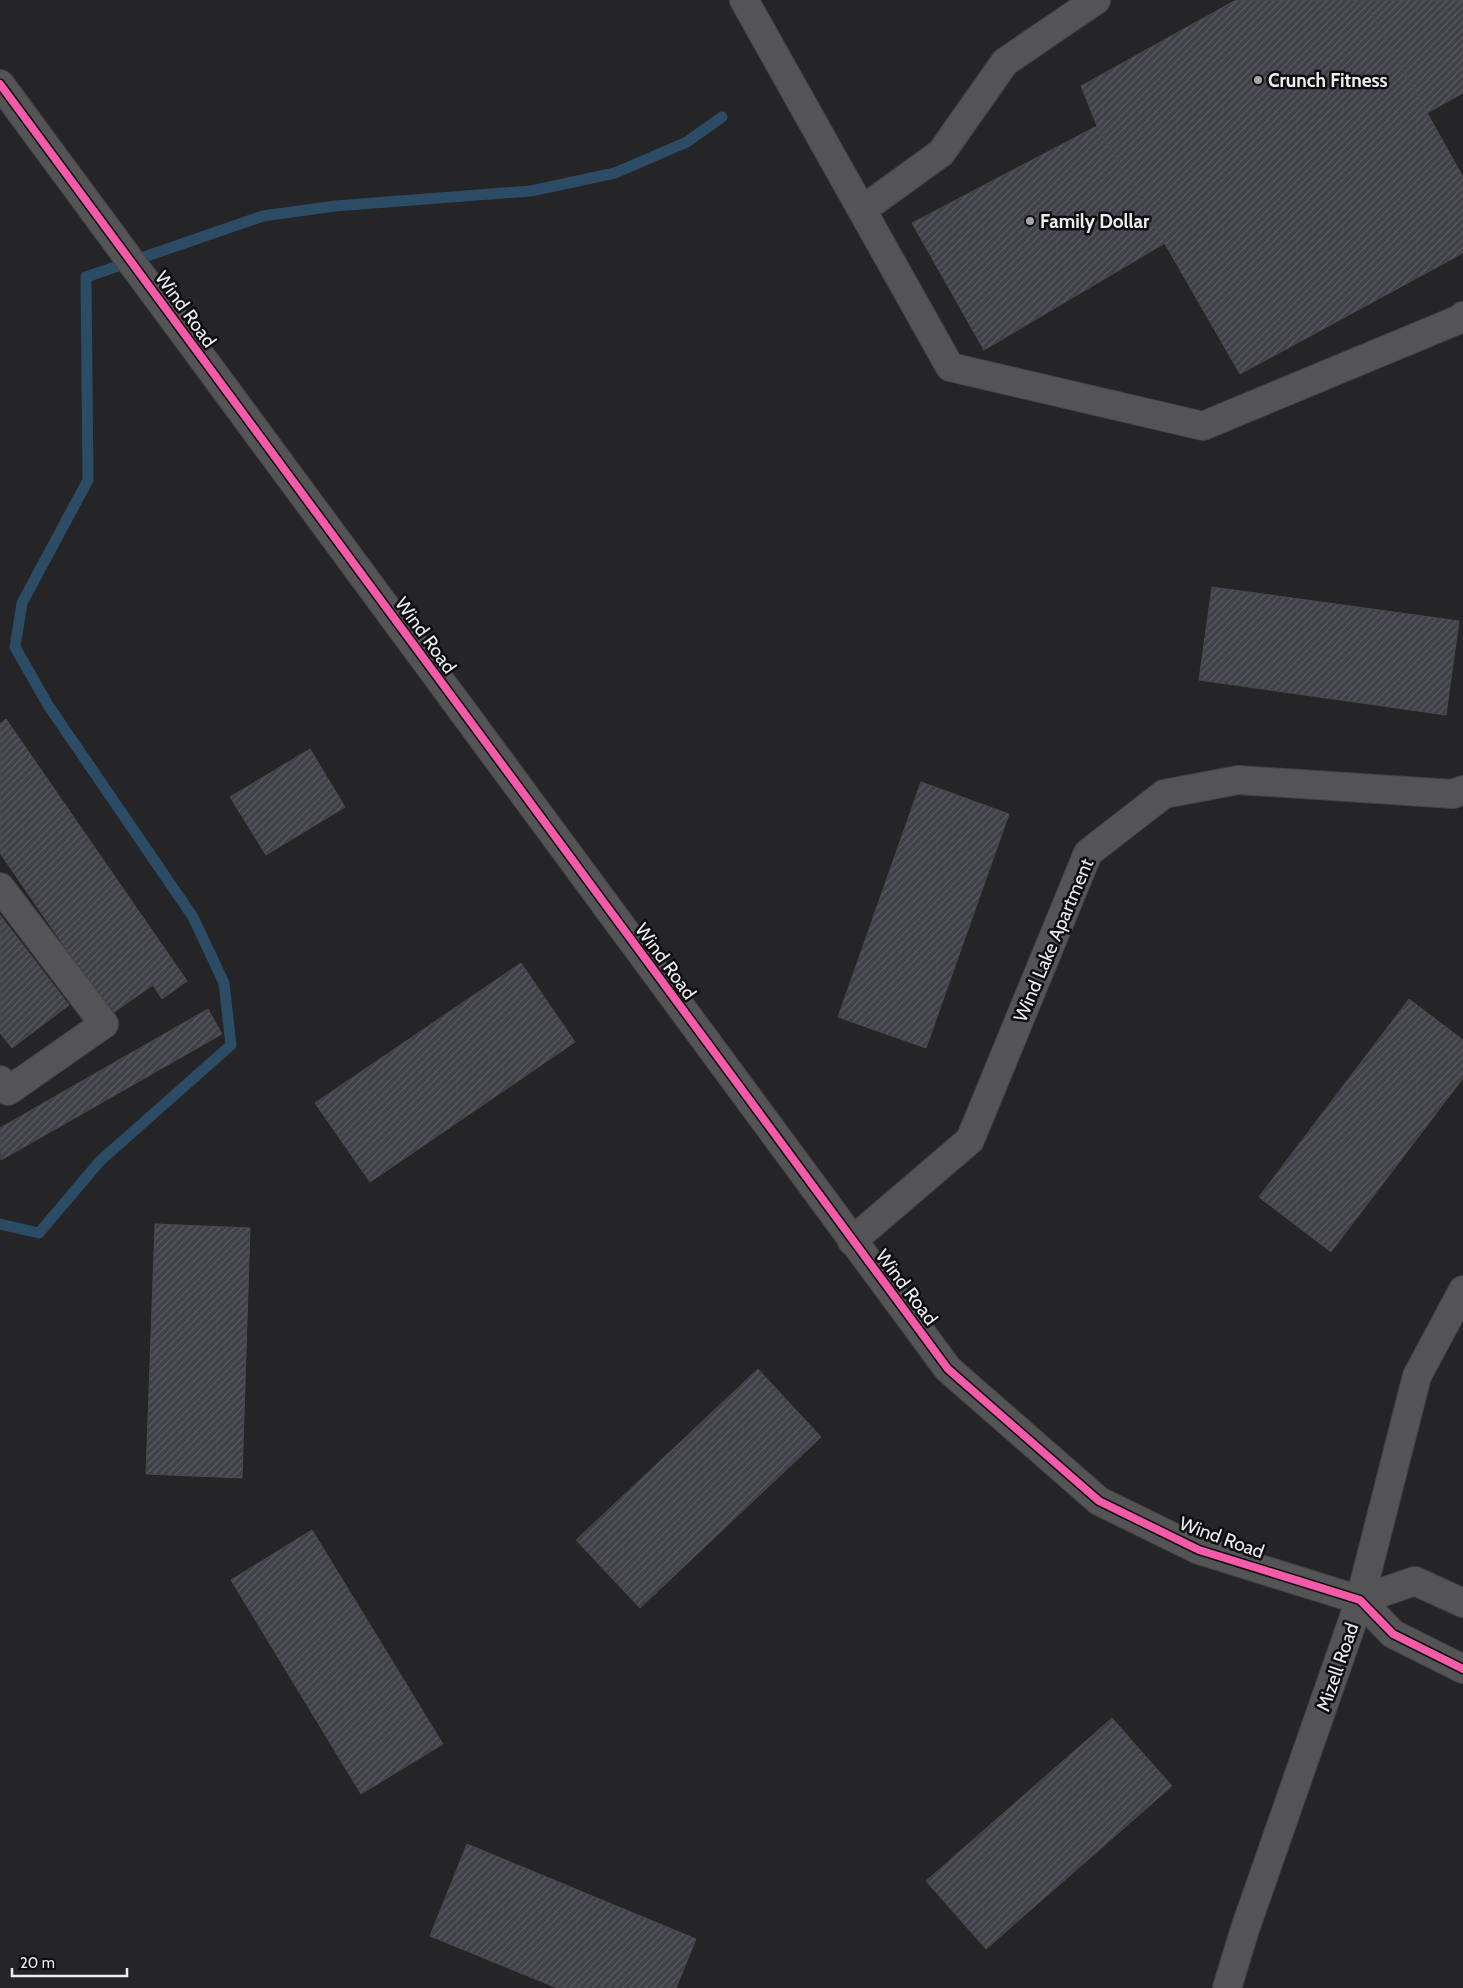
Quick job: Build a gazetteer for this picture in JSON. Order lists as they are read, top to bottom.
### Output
{
  "streets": {
    "street": ["Wind Road", "Wind Lake Apartment", "Mizell Road"]
  },
  "crossings": [
    ["Wind Road", "Wind Lake Apartment"],
    ["Wind Road", "Mizell Road"]
  ],
  "places": ["Crunch Fitness", "Family Dollar"],
  "scale_bar": "20 m"
}
